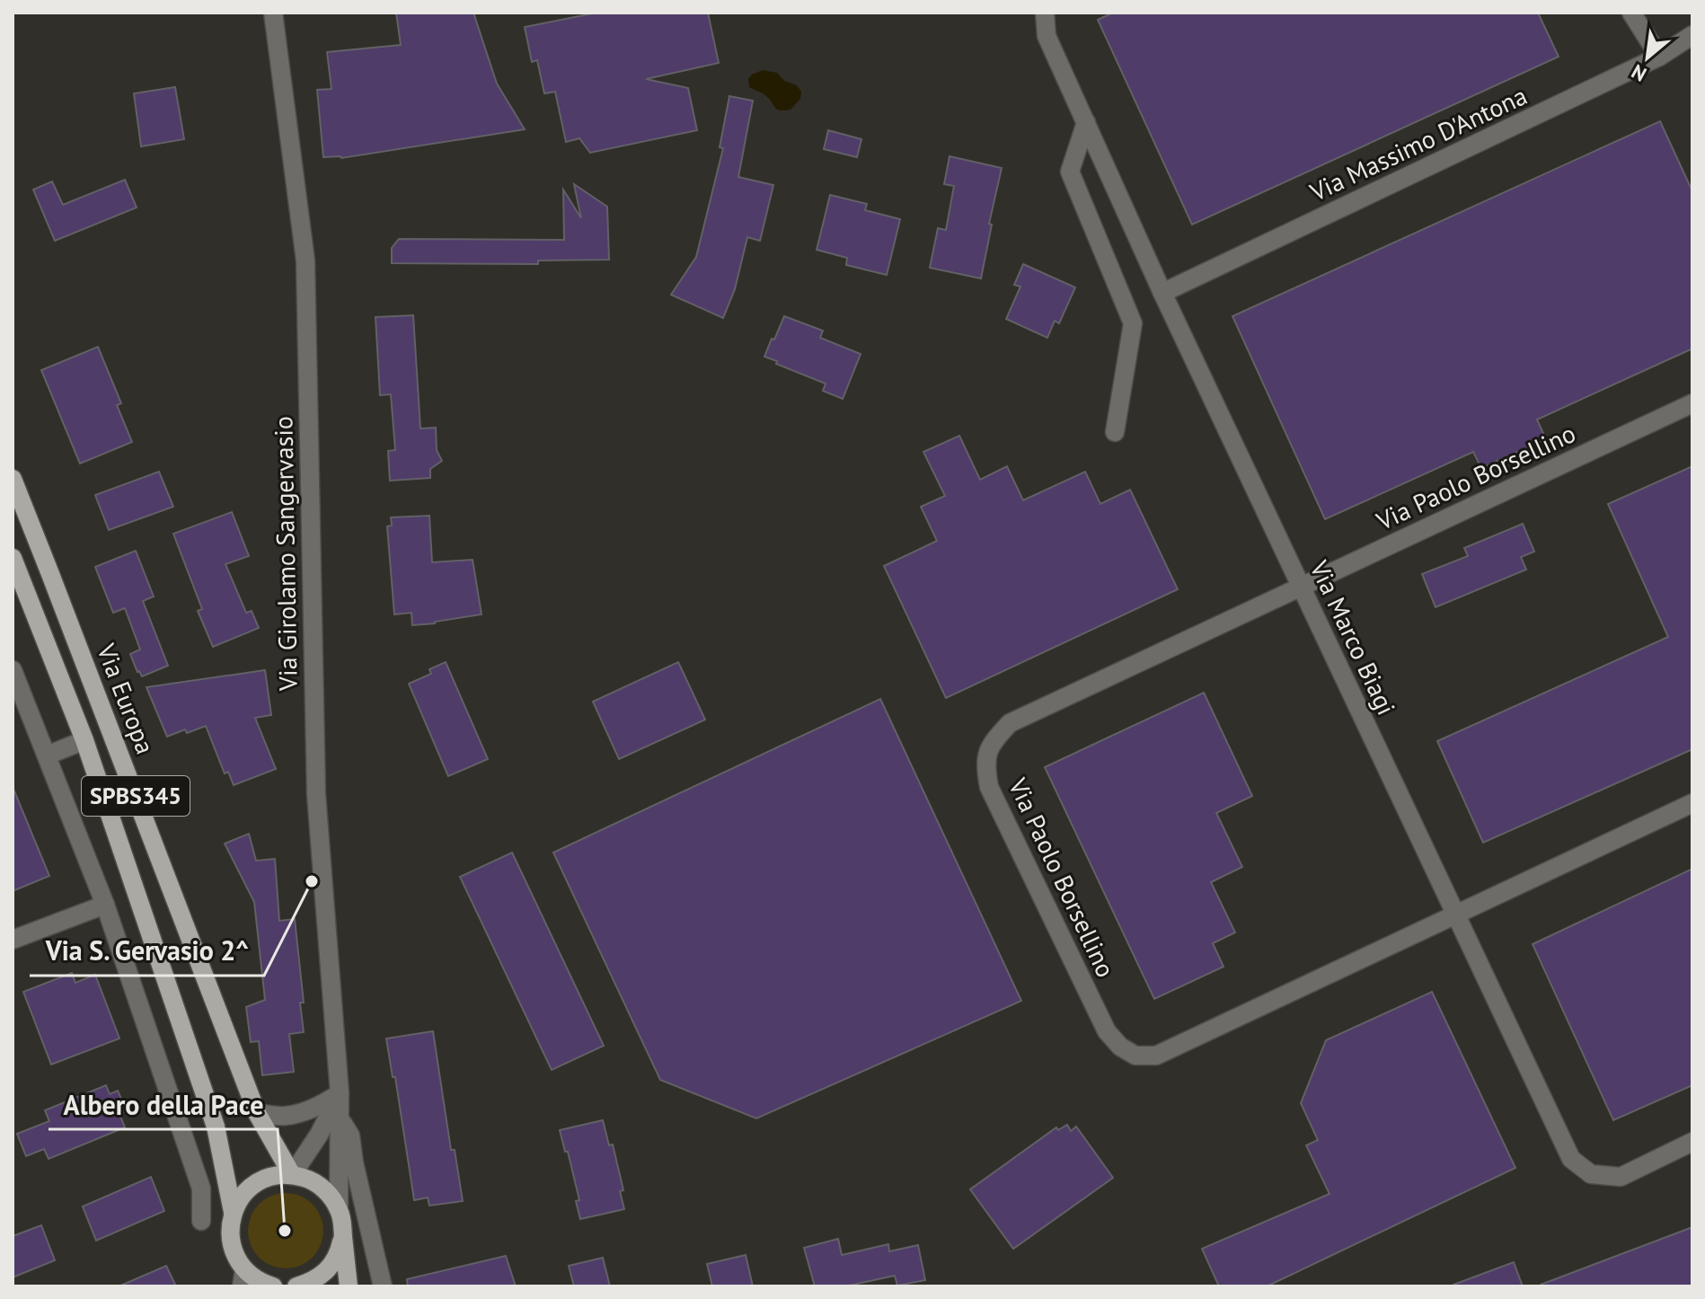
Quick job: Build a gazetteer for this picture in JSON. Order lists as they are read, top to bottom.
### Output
{
  "streets": {
    "main road": ["Via Europa", "SPBS345"],
    "street": [
      "Via Massimo D'Antona",
      "Via Paolo Borsellino",
      "Via Girolamo Sangervasio",
      "Via Marco Biagi"
    ]
  },
  "crossings": [
    ["Via Massimo D'Antona", "Via Marco Biagi"],
    ["Via Paolo Borsellino", "Via Marco Biagi"]
  ],
  "places": ["Via S. Gervasio 2^", "Albero della Pace"],
  "north": "bottom left"
}
